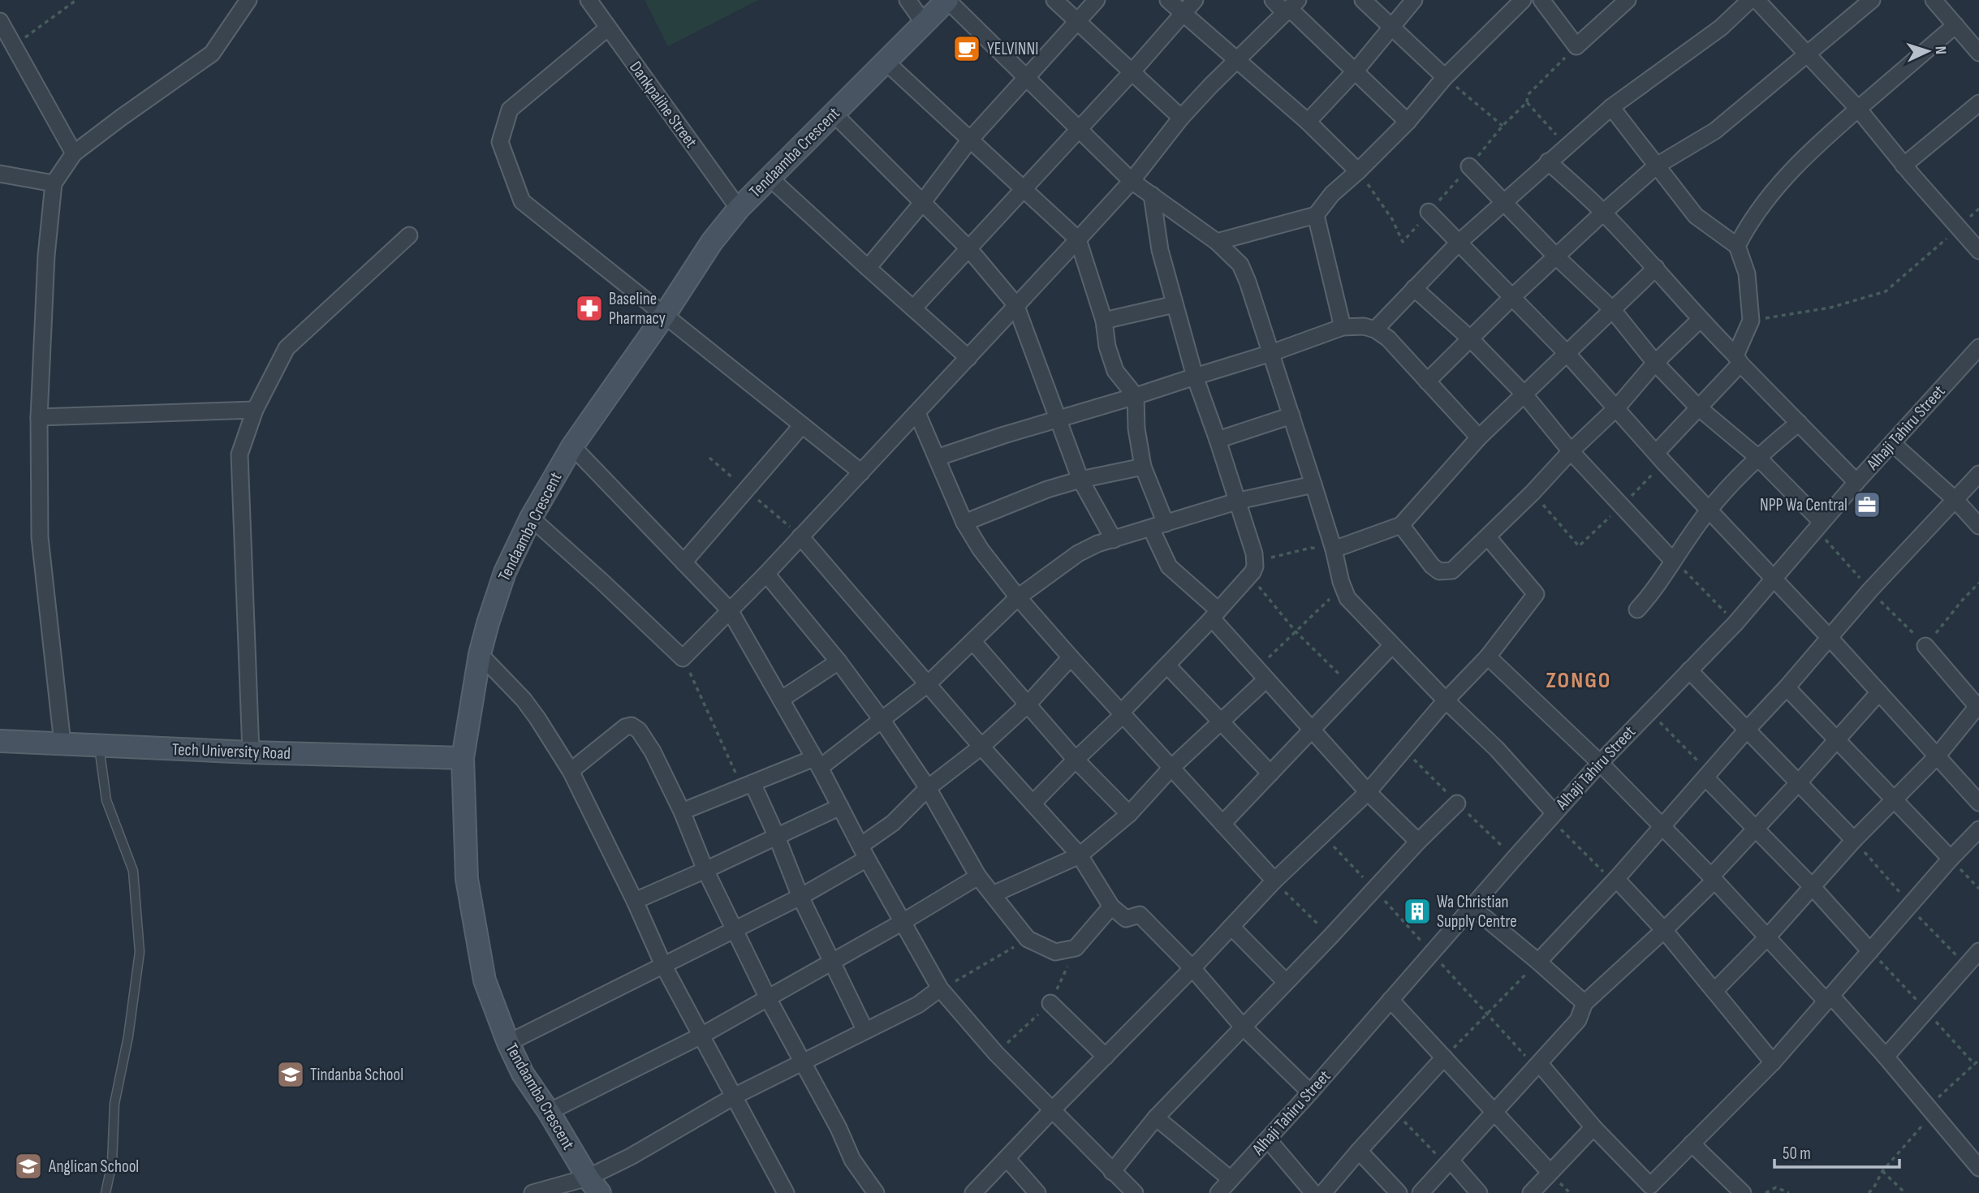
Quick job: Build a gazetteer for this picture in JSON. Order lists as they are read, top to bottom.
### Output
{
  "streets": {
    "street": [
      "Dankpalihe Street",
      "Tendaamba Crescent",
      "Alhaji Tahiru Street",
      "Tech University Road"
    ]
  },
  "crossings": [
    ["Dankpalihe Street", "Tendaamba Crescent"],
    ["Tendaamba Crescent", "Tech University Road"]
  ],
  "districts": ["ZONGO"],
  "places": {
    "cafe": ["YELVINNI"],
    "pharmacy": ["Baseline Pharmacy"],
    "office": ["NPP Wa Central"],
    "building": ["Wa Christian Supply Centre"],
    "school or university": ["Tindanba School", "Anglican School"]
  },
  "scale_bar": "50 m",
  "north": "right"
}
